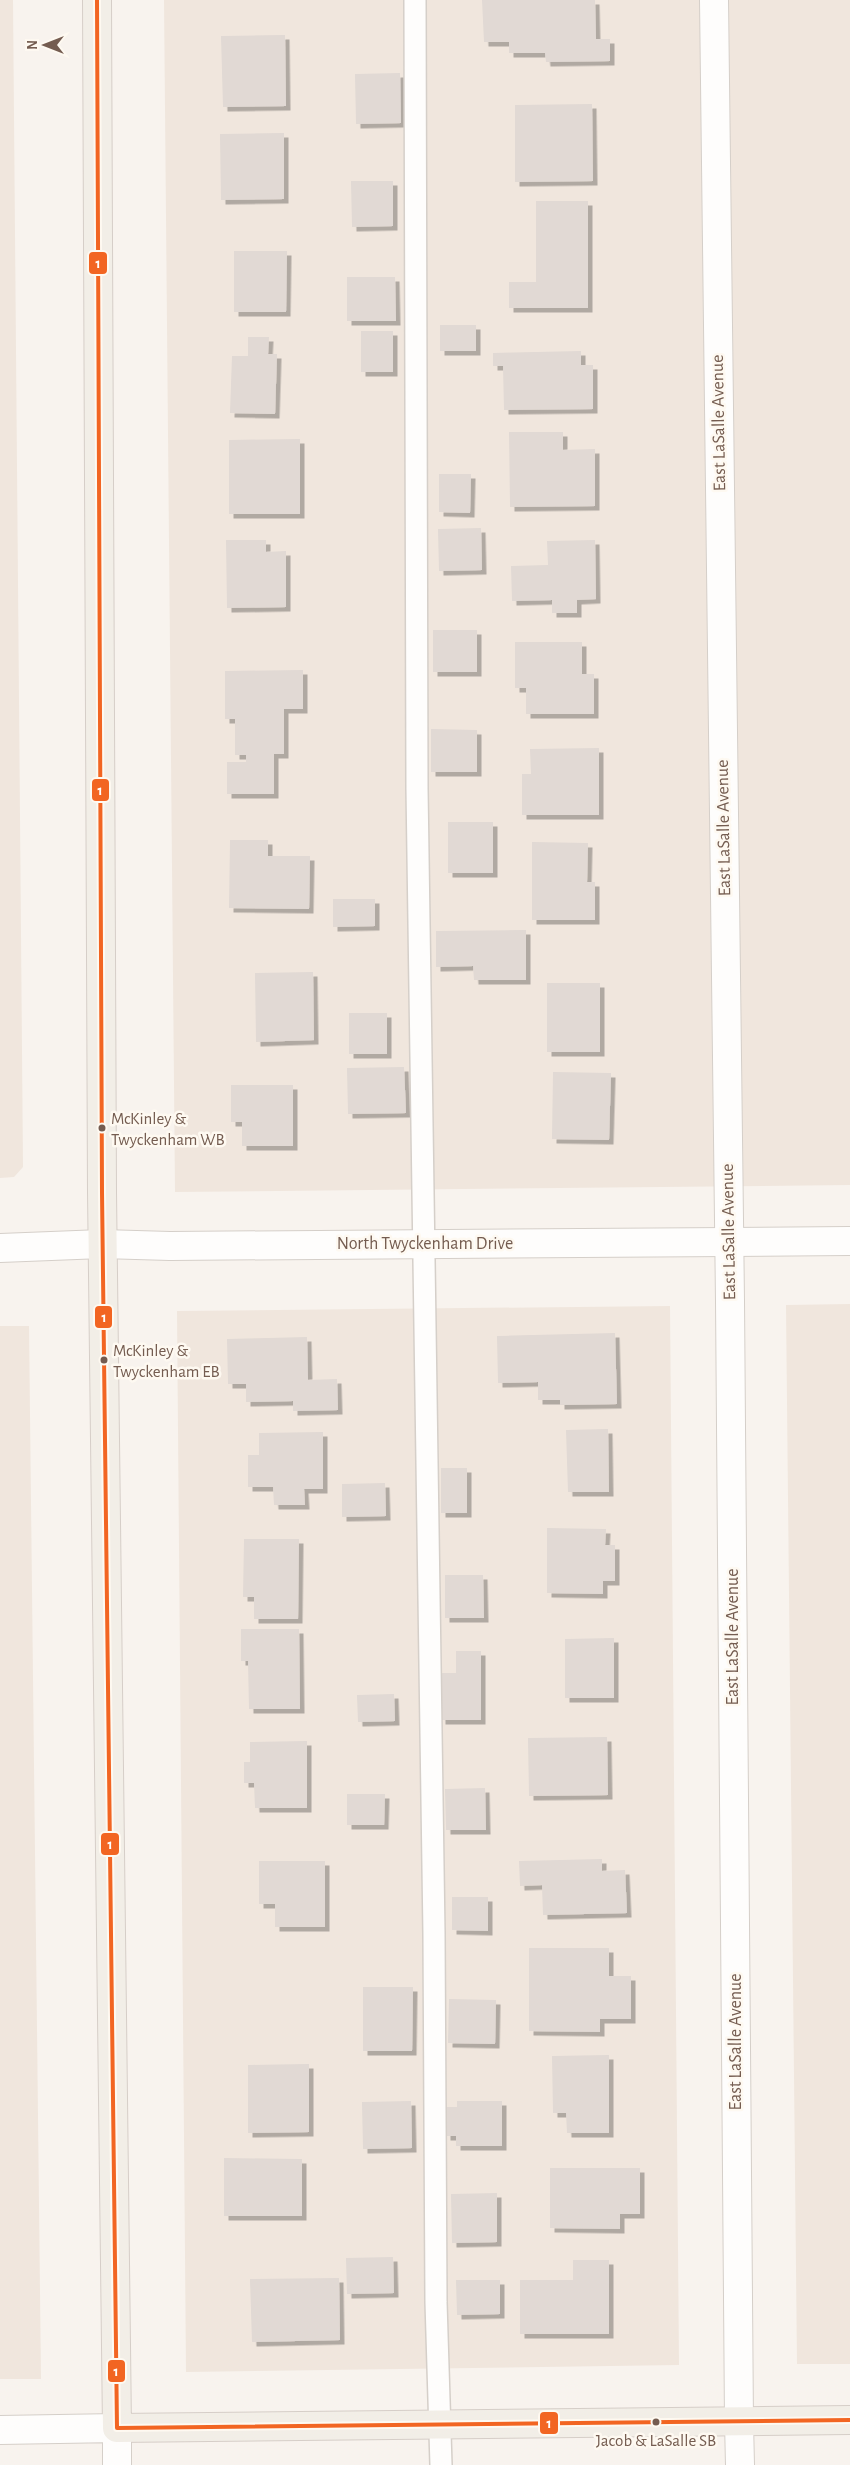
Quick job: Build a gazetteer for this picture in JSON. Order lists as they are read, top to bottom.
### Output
{
  "streets": {
    "street": ["East LaSalle Avenue", "North Twyckenham Drive"]
  },
  "crossings": [
    ["East LaSalle Avenue", "North Twyckenham Drive"]
  ],
  "places": ["McKinley & Twyckenham WB", "McKinley & Twyckenham EB", "Jacob & LaSalle SB"],
  "lines": ["transit line 1"],
  "north": "left"
}
